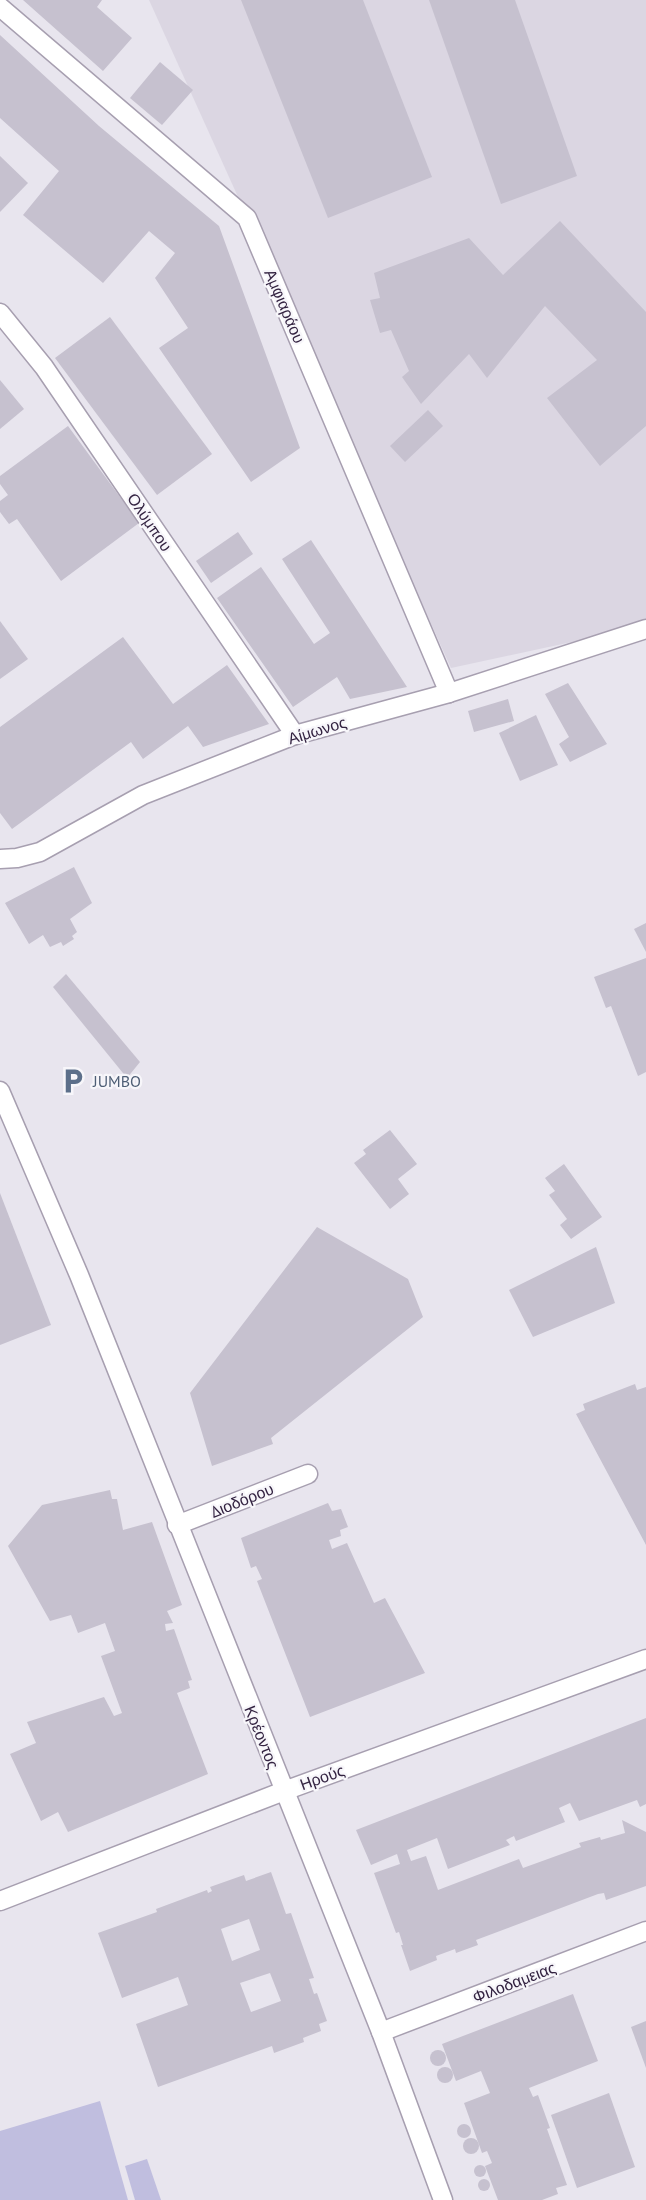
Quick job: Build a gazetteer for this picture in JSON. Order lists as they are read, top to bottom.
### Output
{
  "streets": {
    "street": [
      "Αμφιαράου",
      "Ολύμπου",
      "Αίμωνος",
      "Διοδόρου",
      "Κρέοντος",
      "Ηρούς",
      "Φιλοδαμειας"
    ]
  },
  "crossings": [
    ["Αμφιαράου", "Αίμωνος"],
    ["Ολύμπου", "Αίμωνος"],
    ["Διοδόρου", "Κρέοντος"],
    ["Κρέοντος", "Ηρούς"],
    ["Κρέοντος", "Φιλοδαμειας"]
  ],
  "places": {
    "parking": ["JUMBO"]
  }
}
